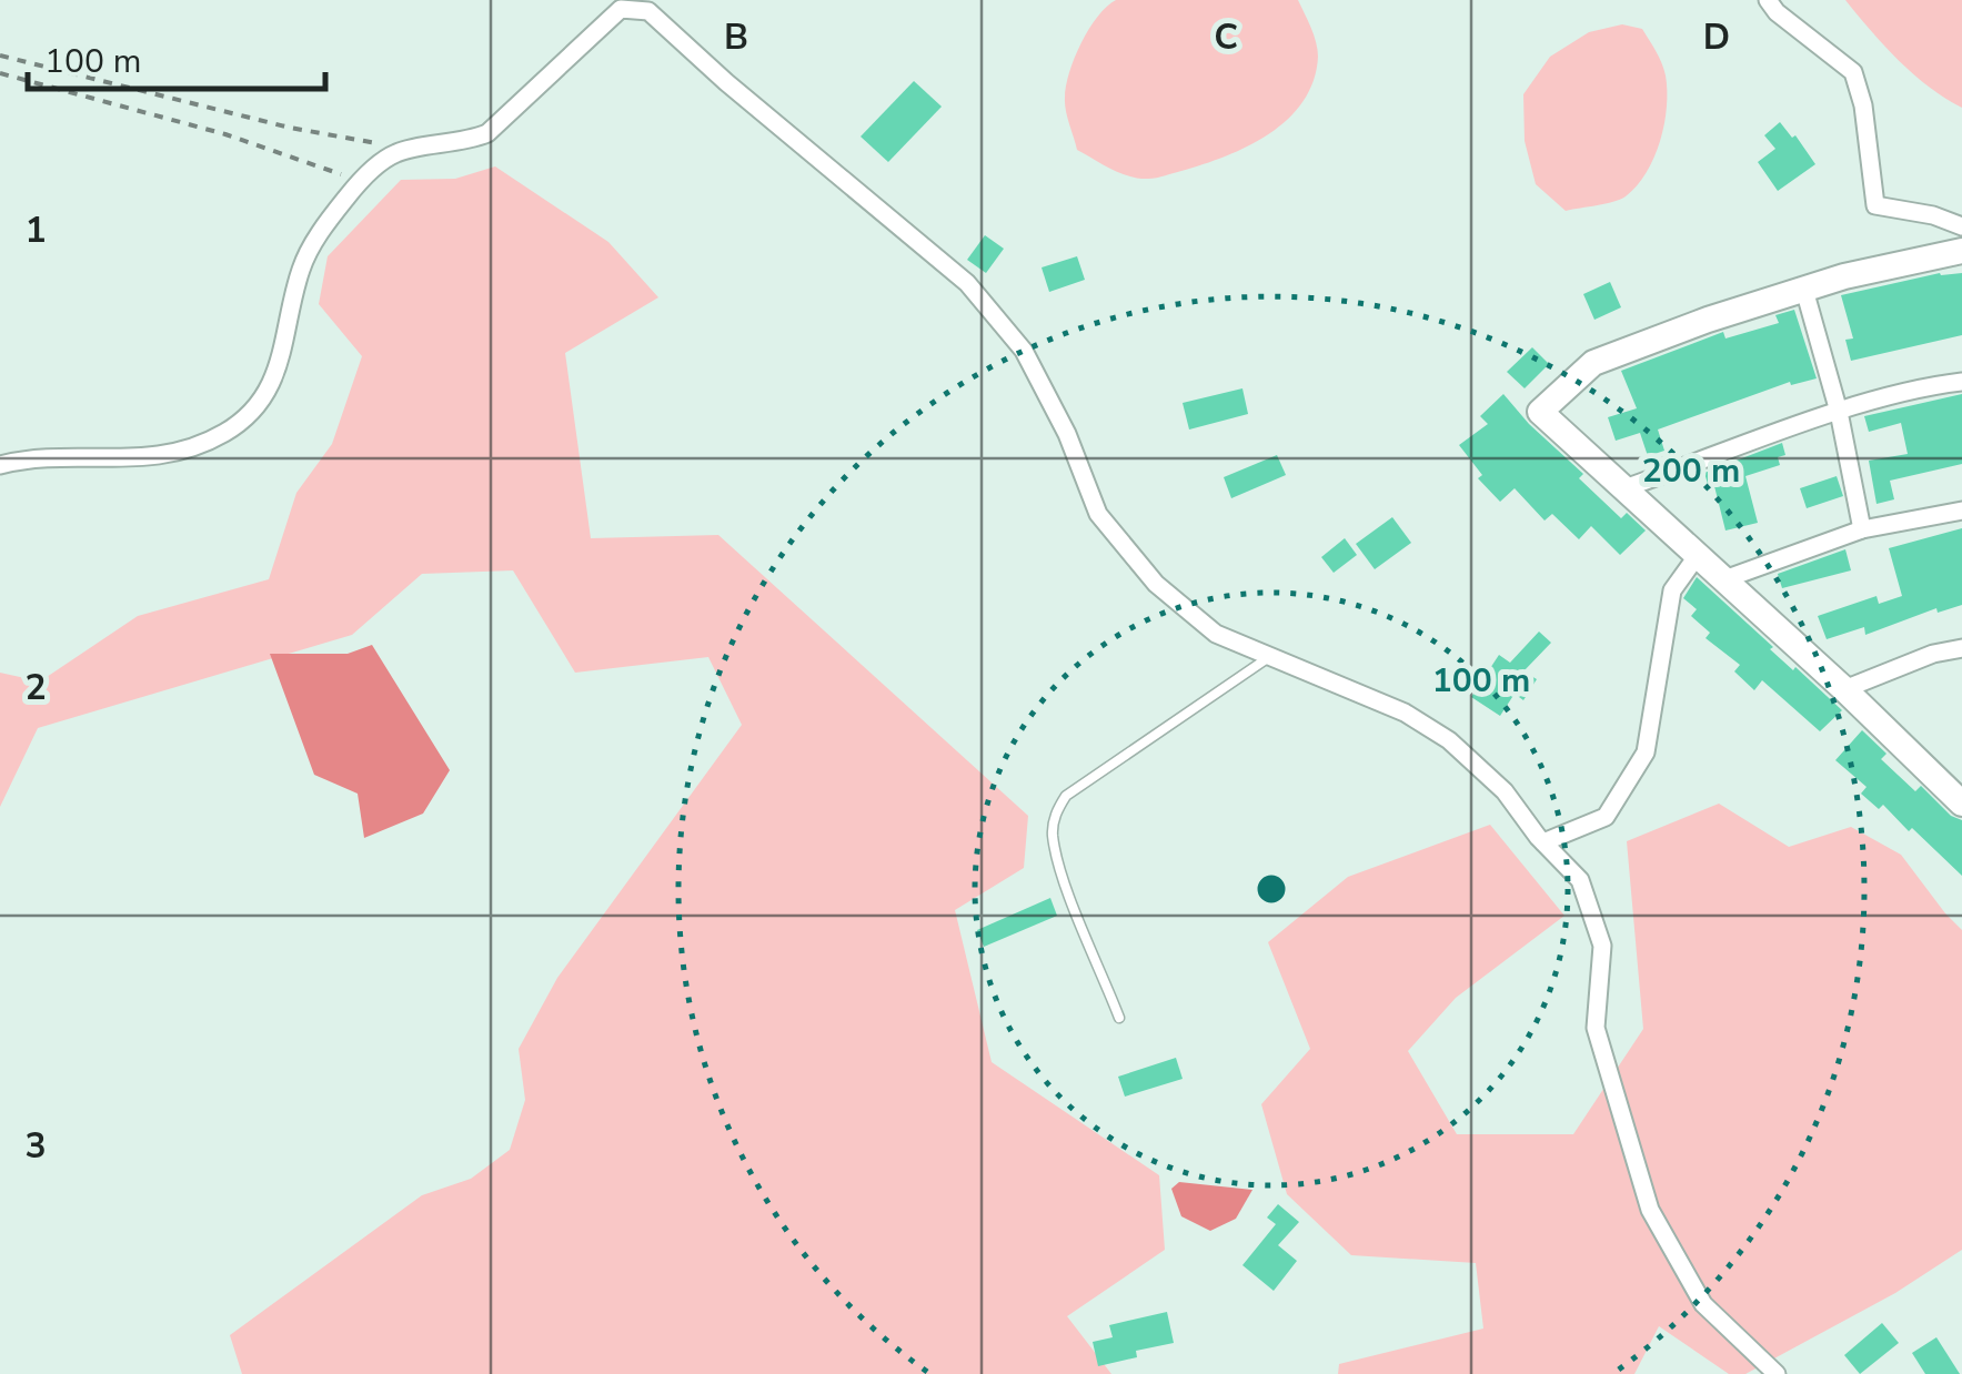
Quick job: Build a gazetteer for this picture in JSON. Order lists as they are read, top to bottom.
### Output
{
  "scale_bar": "100 m",
  "grid": {
    "columns": ["B", "C", "D"],
    "rows": ["1", "2", "3"]
  },
  "rings": ["200 m", "100 m"]
}
